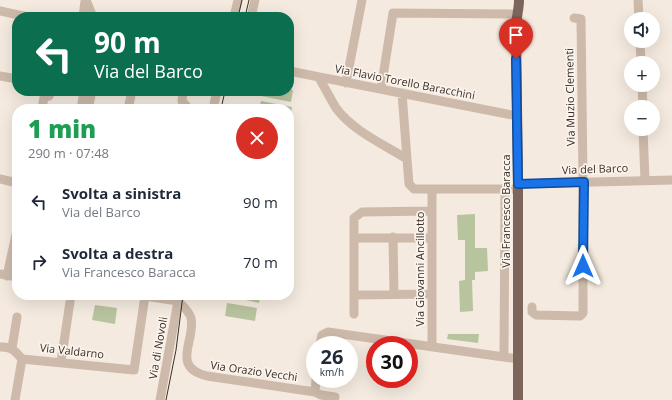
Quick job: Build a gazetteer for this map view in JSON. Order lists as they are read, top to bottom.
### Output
{
  "streets": {
    "main road": ["Via Francesco Baracca"],
    "street": [
      "Via Flavio Torello Baracchini",
      "Via Muzio Clementi",
      "Via del Barco",
      "Via Giovanni Ancillotto",
      "Via di Novoli",
      "Via Valdarno",
      "Via Orazio Vecchi"
    ]
  },
  "crossings": [
    ["Via Flavio Torello Baracchini", "Via Francesco Baracca"],
    ["Via Muzio Clementi", "Via del Barco"],
    ["Via del Barco", "Via Francesco Baracca"],
    ["Via del Barco", "Via Giovanni Ancillotto"]
  ],
  "page": {
    "map_buttons": ["+", "−"],
    "turn": ["90 m", "Via del Barco"],
    "heading": ["1 min", "290 m · 07:48"],
    "list": [
      {
        "name": "Svolta a sinistra",
        "note": "Via del Barco",
        "value": "90 m"
      },
      {
        "name": "Svolta a destra",
        "note": "Via Francesco Baracca",
        "value": "70 m"
      }
    ],
    "speed": "26 km/h",
    "limit": "30"
  }
}
